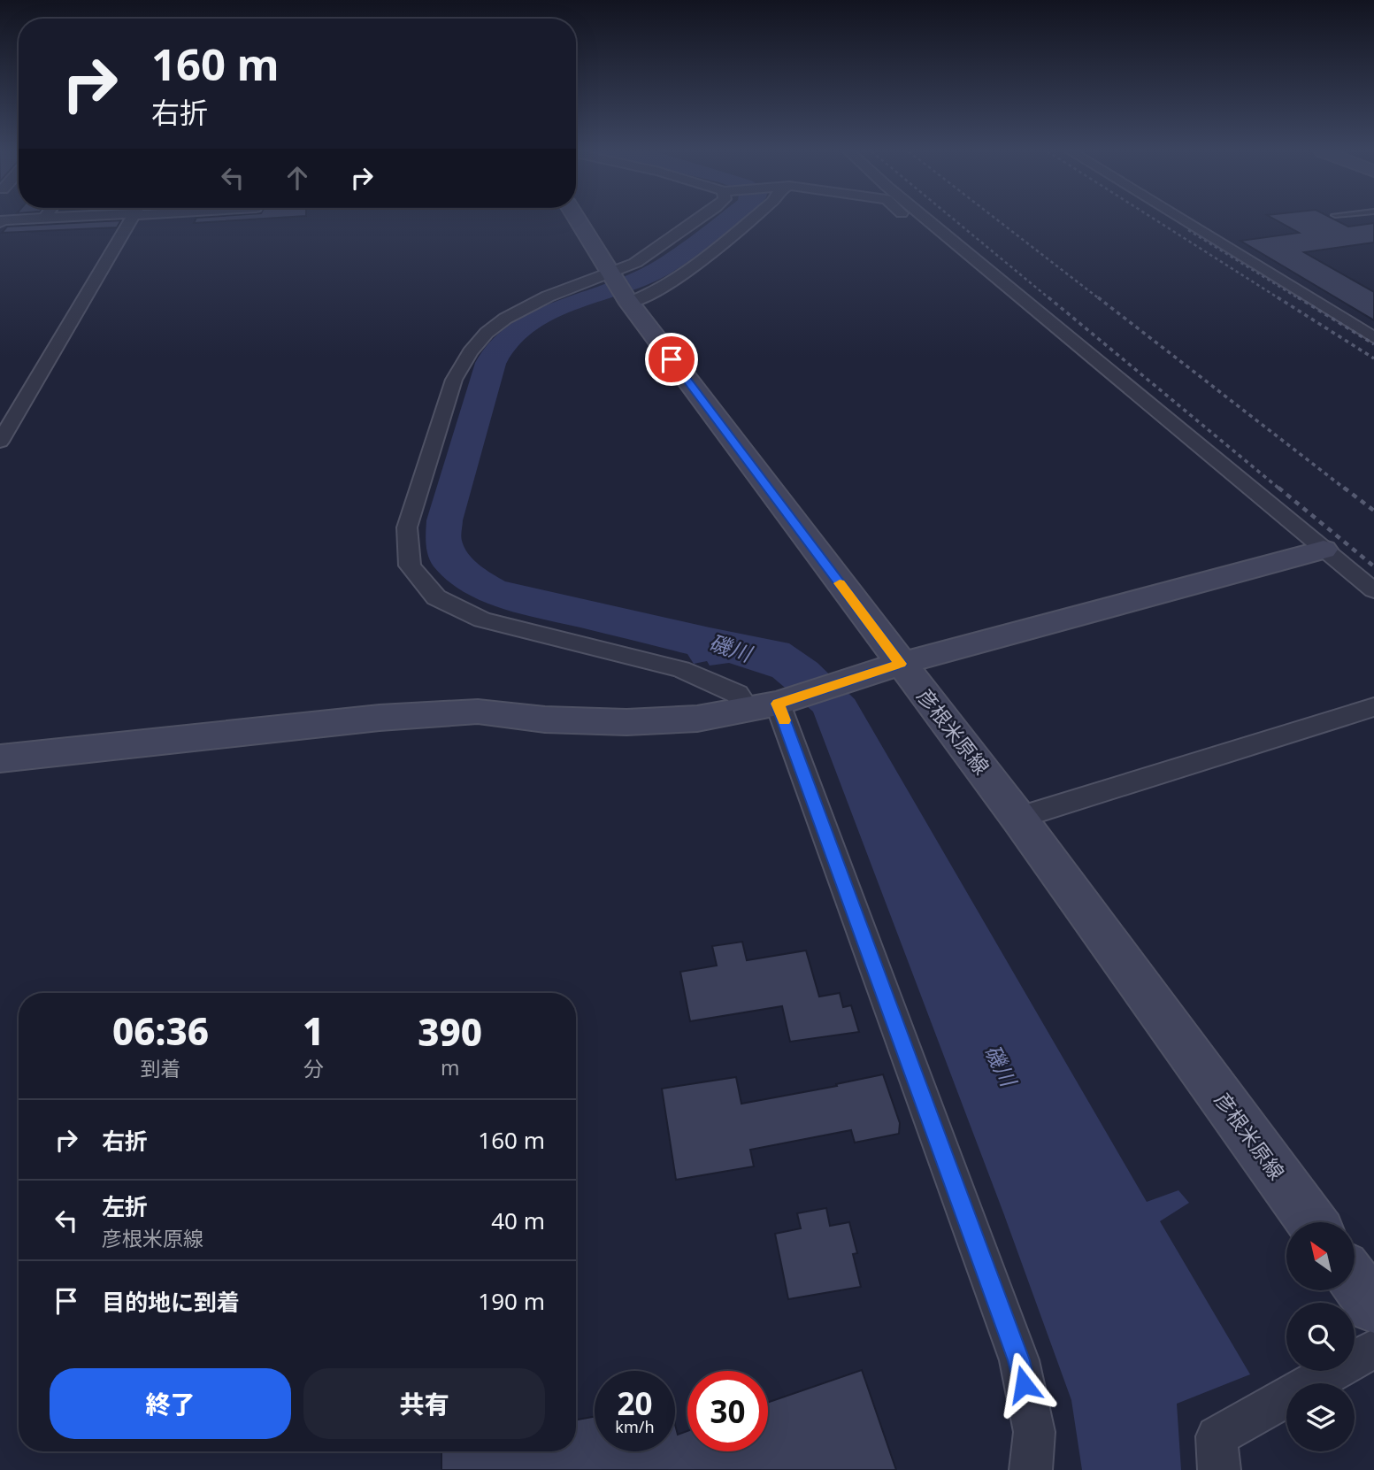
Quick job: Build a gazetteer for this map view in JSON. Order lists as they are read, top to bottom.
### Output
{
  "streets": {
    "main road": ["彦根米原線"]
  },
  "water": ["磯川"],
  "north": "top left",
  "page": {
    "turn": ["160 m", "右折"],
    "eta": [
      "06:36",
      "到着",
      "1",
      "分",
      "390",
      "m"
    ],
    "list": [
      {
        "name": "右折",
        "value": "160 m"
      },
      {
        "name": "左折",
        "note": "彦根米原線",
        "value": "40 m"
      },
      {
        "name": "目的地に到着",
        "value": "190 m"
      }
    ],
    "buttons": ["終了", "共有"],
    "speed": "20 km/h",
    "limit": "30"
  }
}
